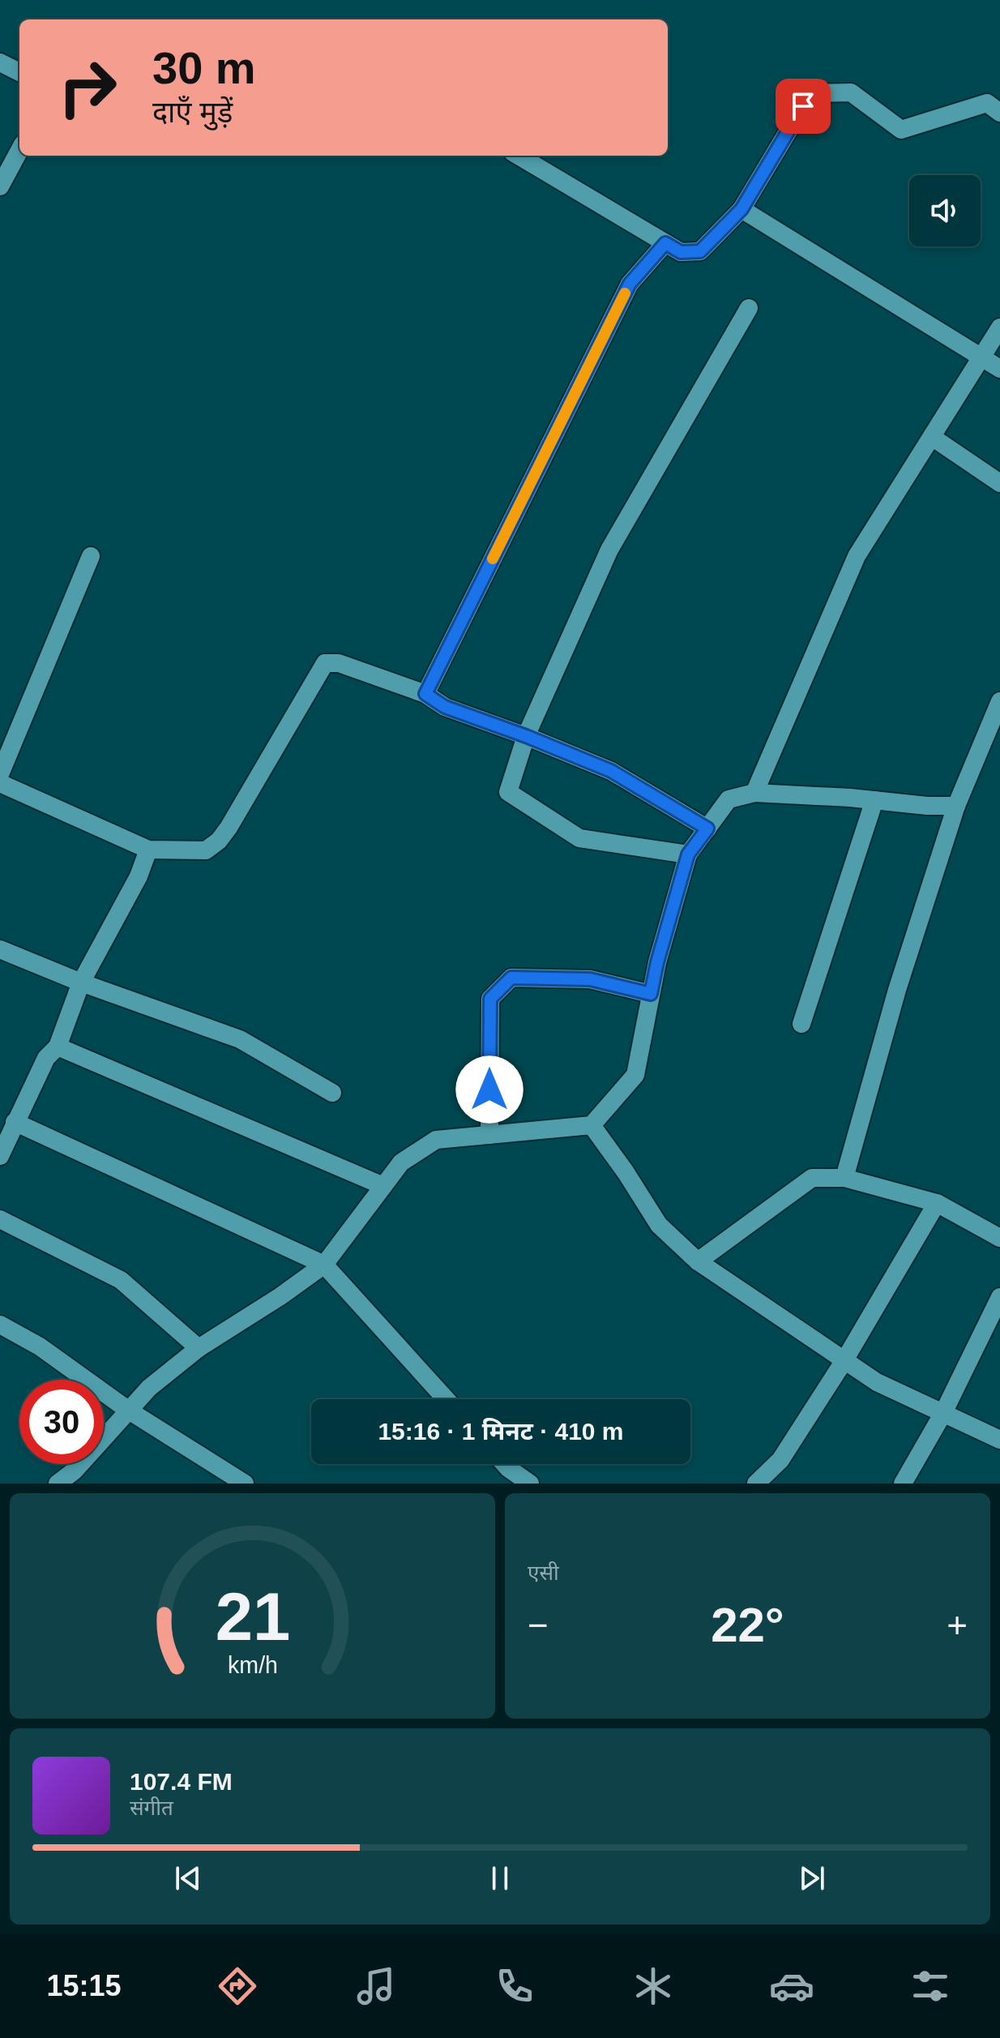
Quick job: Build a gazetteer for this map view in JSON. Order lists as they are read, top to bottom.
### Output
{
  "page": {
    "turn": ["30 m", "दाएँ मुड़ें"],
    "limit": "30",
    "trip": "15:16 · 1 मिनट · 410 m",
    "tile": "एसी",
    "heat": ["−", "22°", "+"],
    "song": ["107.4 FM", "संगीत"],
    "tabs": "15:15",
    "gauge": ["21", "km/h"]
  }
}
